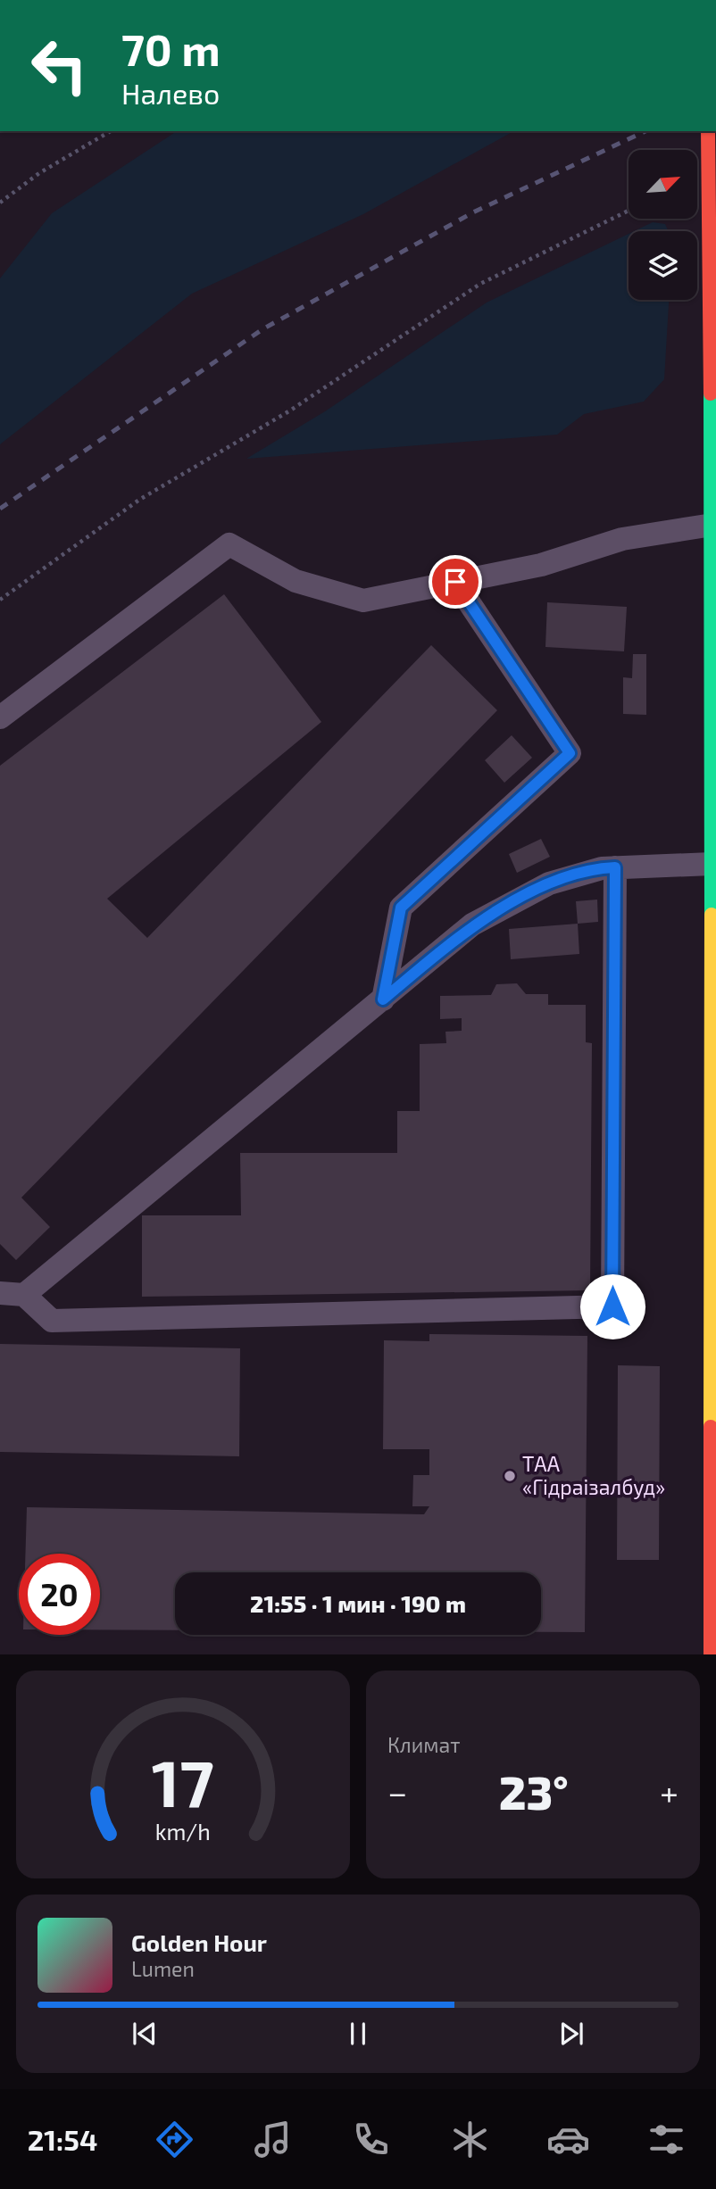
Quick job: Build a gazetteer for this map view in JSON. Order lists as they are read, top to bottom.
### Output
{
  "places": ["ТАА «Гідраізалбуд»"],
  "north": "top right",
  "page": {
    "turn": ["70 m", "Налево"],
    "limit": "20",
    "trip": "21:55 · 1 мин · 190 m",
    "tile": "Климат",
    "heat": ["−", "23°", "+"],
    "song": ["Golden Hour", "Lumen"],
    "tabs": "21:54",
    "gauge": ["17", "km/h"]
  }
}
